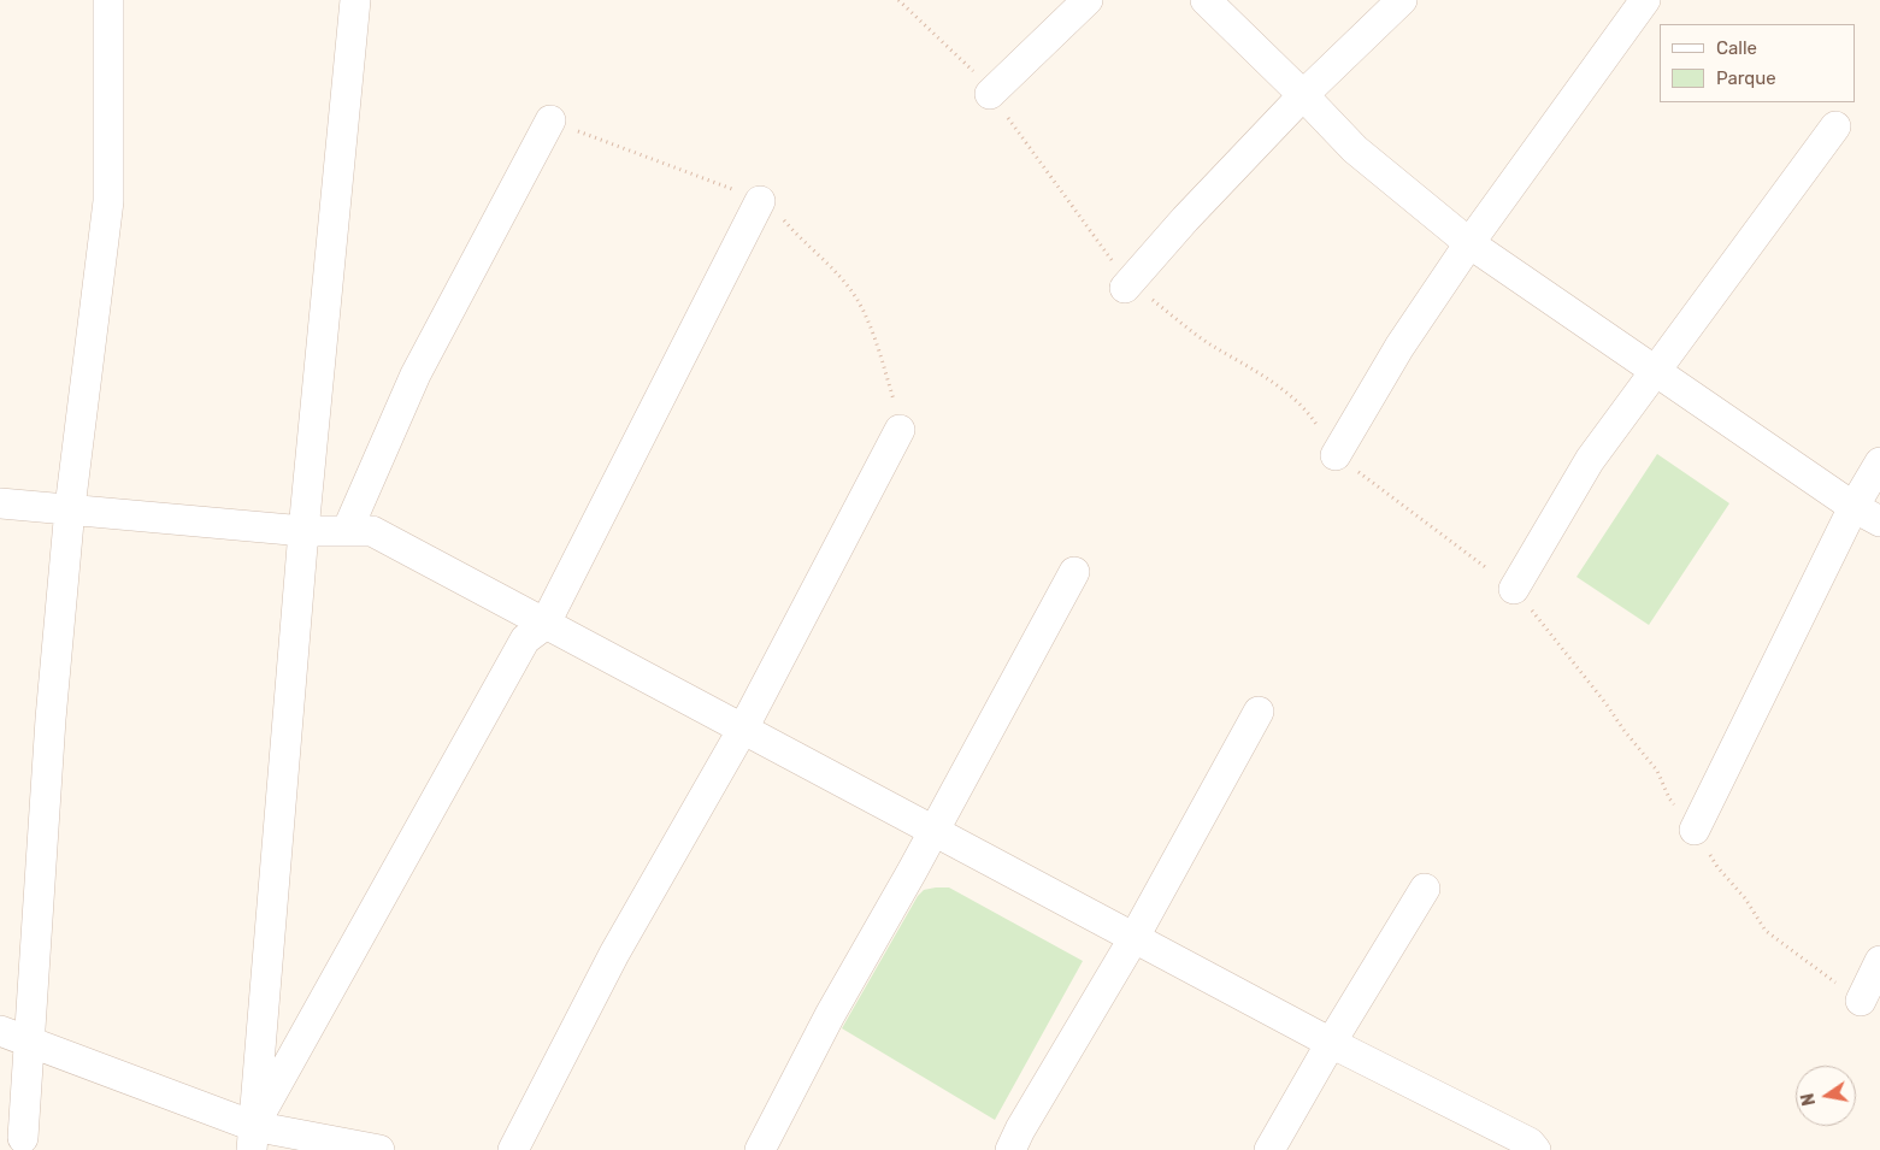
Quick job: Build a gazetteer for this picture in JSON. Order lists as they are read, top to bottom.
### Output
{
  "legend": ["Calle", "Parque"],
  "north": "left"
}
